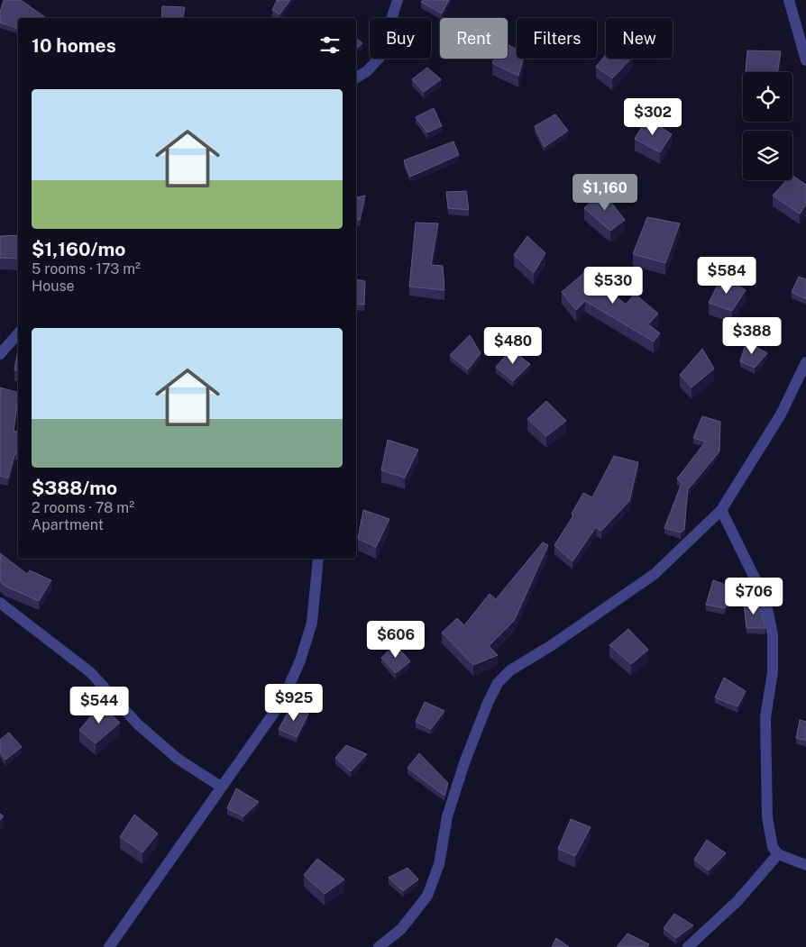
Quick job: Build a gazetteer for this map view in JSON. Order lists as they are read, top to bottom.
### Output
{
  "page": {
    "chip": [
      "Buy",
      "Rent",
      "Filters",
      "New"
    ],
    "heading": "10 homes",
    "list": [
      {
        "name": "$1,160/mo",
        "note": "5 rooms · 173 m² · House"
      },
      {
        "name": "$388/mo",
        "note": "2 rooms · 78 m² · Apartment"
      }
    ],
    "price": [
      "$302",
      "$1,160",
      "$584",
      "$530",
      "$388",
      "$480",
      "$706",
      "$606",
      "$925",
      "$544"
    ]
  }
}
